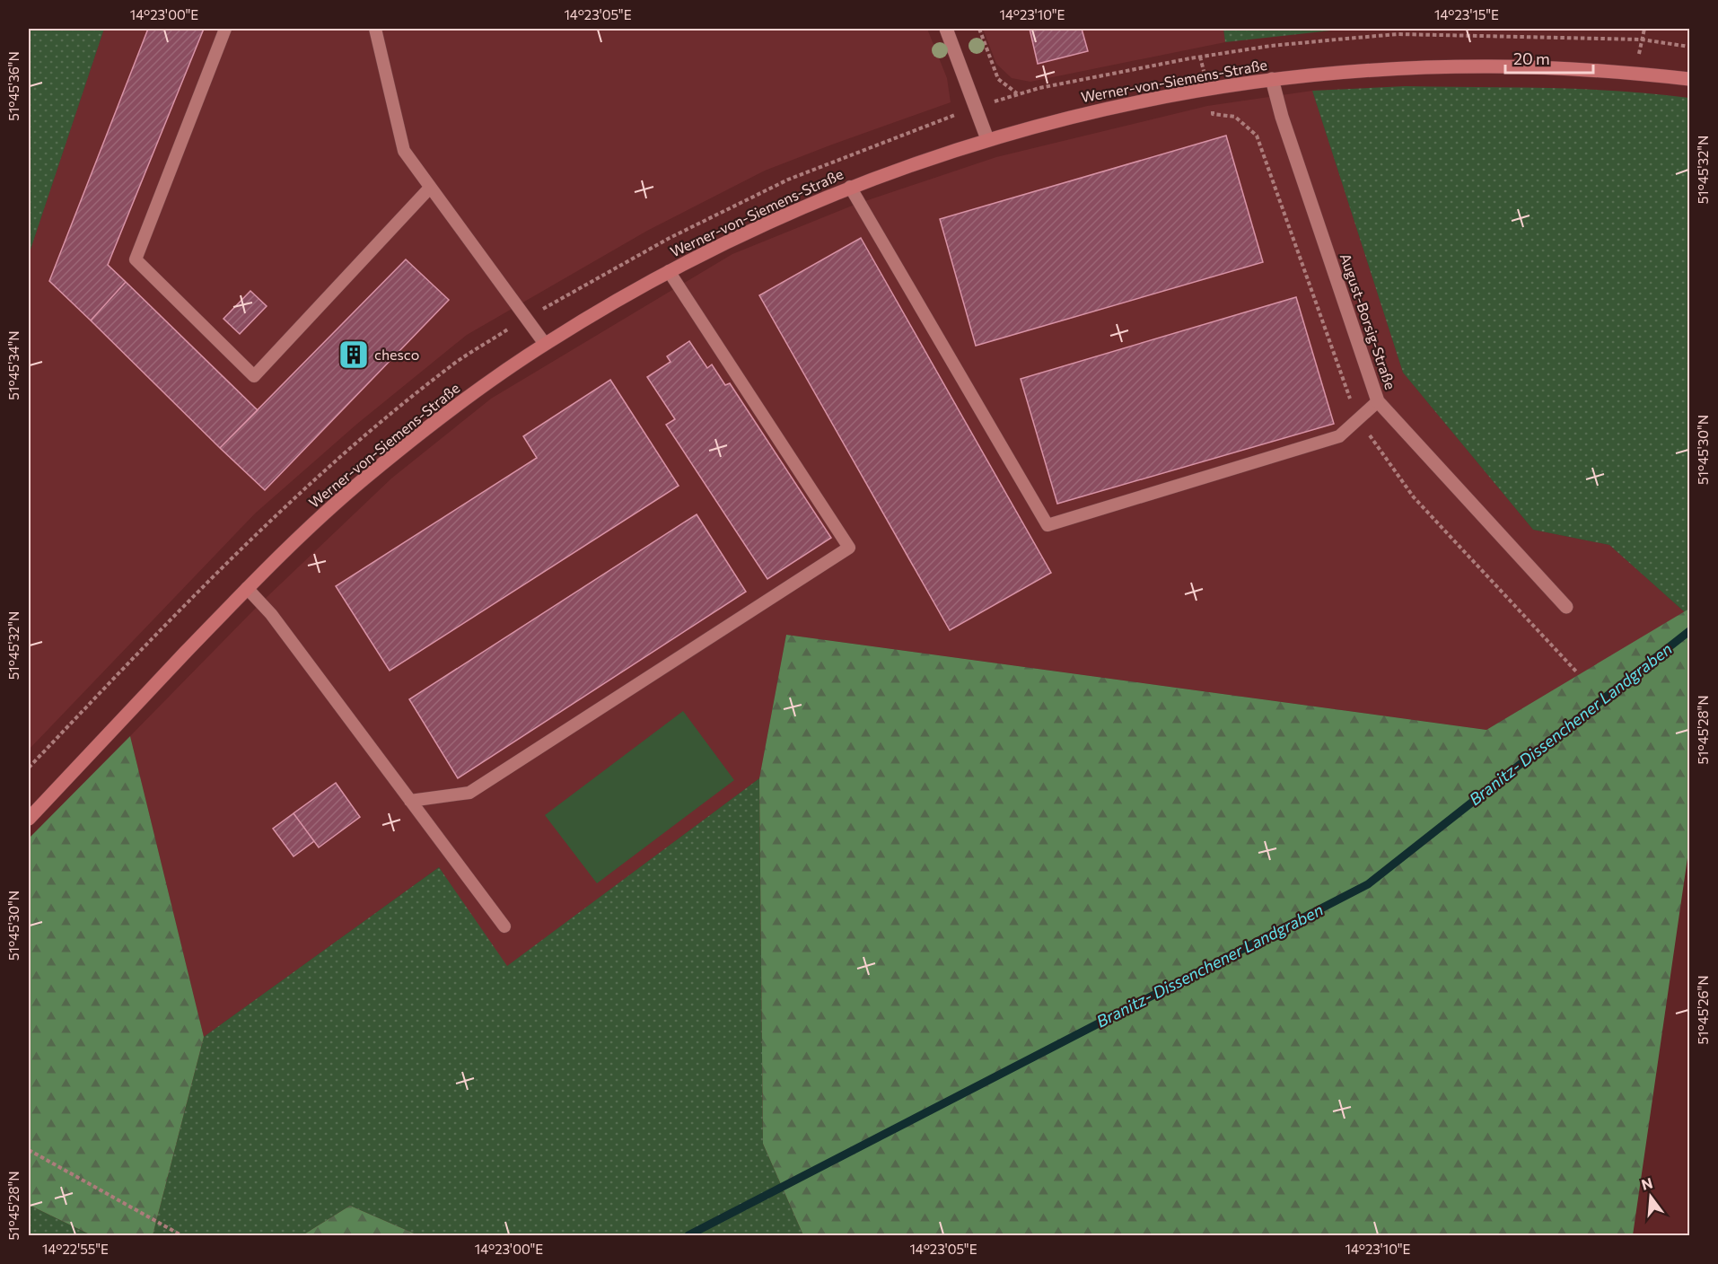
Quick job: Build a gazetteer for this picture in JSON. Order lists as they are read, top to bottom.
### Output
{
  "streets": {
    "street": ["Werner-von-Siemens-Straße", "August-Borsig-Straße"]
  },
  "crossings": [
    ["Werner-von-Siemens-Straße", "August-Borsig-Straße"]
  ],
  "water": ["Branitz- Dissenchener Landgraben"],
  "places": {
    "building": ["chesco"]
  },
  "scale_bar": "20 m",
  "north": "top",
  "coordinates": [
    "14°23'00\"E",
    "14°23'05\"E",
    "14°23'10\"E",
    "14°23'15\"E",
    "51°45'36\"N",
    "51°45'32\"N",
    "51°45'34\"N",
    "51°45'30\"N",
    "51°45'28\"N",
    "51°45'26\"N",
    "14°22'55\"E"
  ]
}
